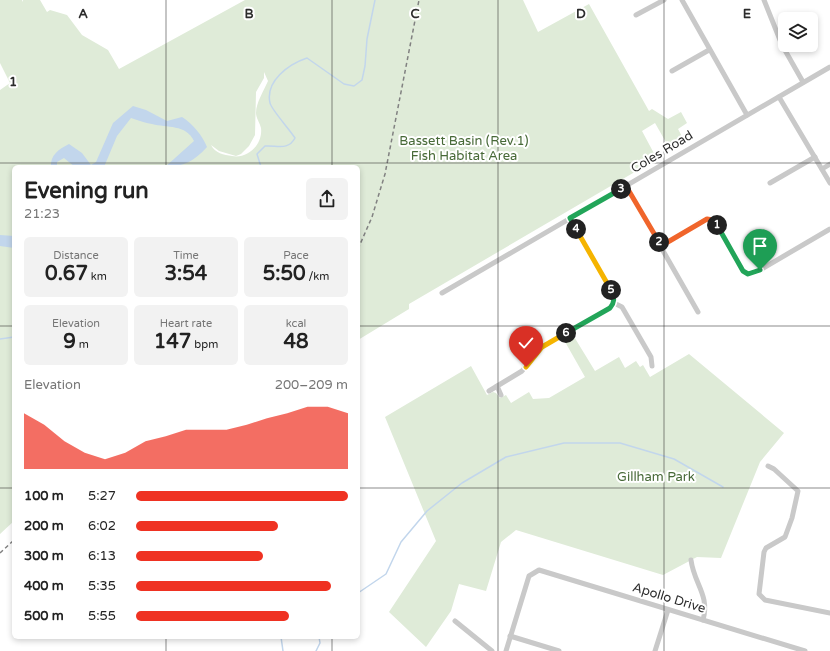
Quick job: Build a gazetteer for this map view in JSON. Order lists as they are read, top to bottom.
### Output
{
  "streets": {
    "street": ["Coles Road", "Apollo Drive"]
  },
  "parks": ["Bassett Basin (Rev.1) Fish Habitat Area", "Gillham Park"],
  "page": {
    "heading": ["Evening run", "21:23"],
    "pins": [
      "3",
      "1",
      "4",
      "2",
      "5",
      "6"
    ],
    "stats": [
      ["Distance", "0.67 km"],
      ["Time", "3:54"],
      ["Pace", "5:50 /km"],
      ["Elevation", "9 m"],
      ["Heart rate", "147 bpm"],
      ["kcal", "48"]
    ],
    "chart": ["Elevation", "200–209 m"],
    "list": [
      {
        "name": "100 m",
        "note": "5:27"
      },
      {
        "name": "200 m",
        "note": "6:02"
      },
      {
        "name": "300 m",
        "note": "6:13"
      },
      {
        "name": "400 m",
        "note": "5:35"
      },
      {
        "name": "500 m",
        "note": "5:55"
      }
    ]
  },
  "grid": {
    "columns": [
      "A",
      "B",
      "C",
      "D",
      "E"
    ],
    "rows": ["1"]
  }
}
